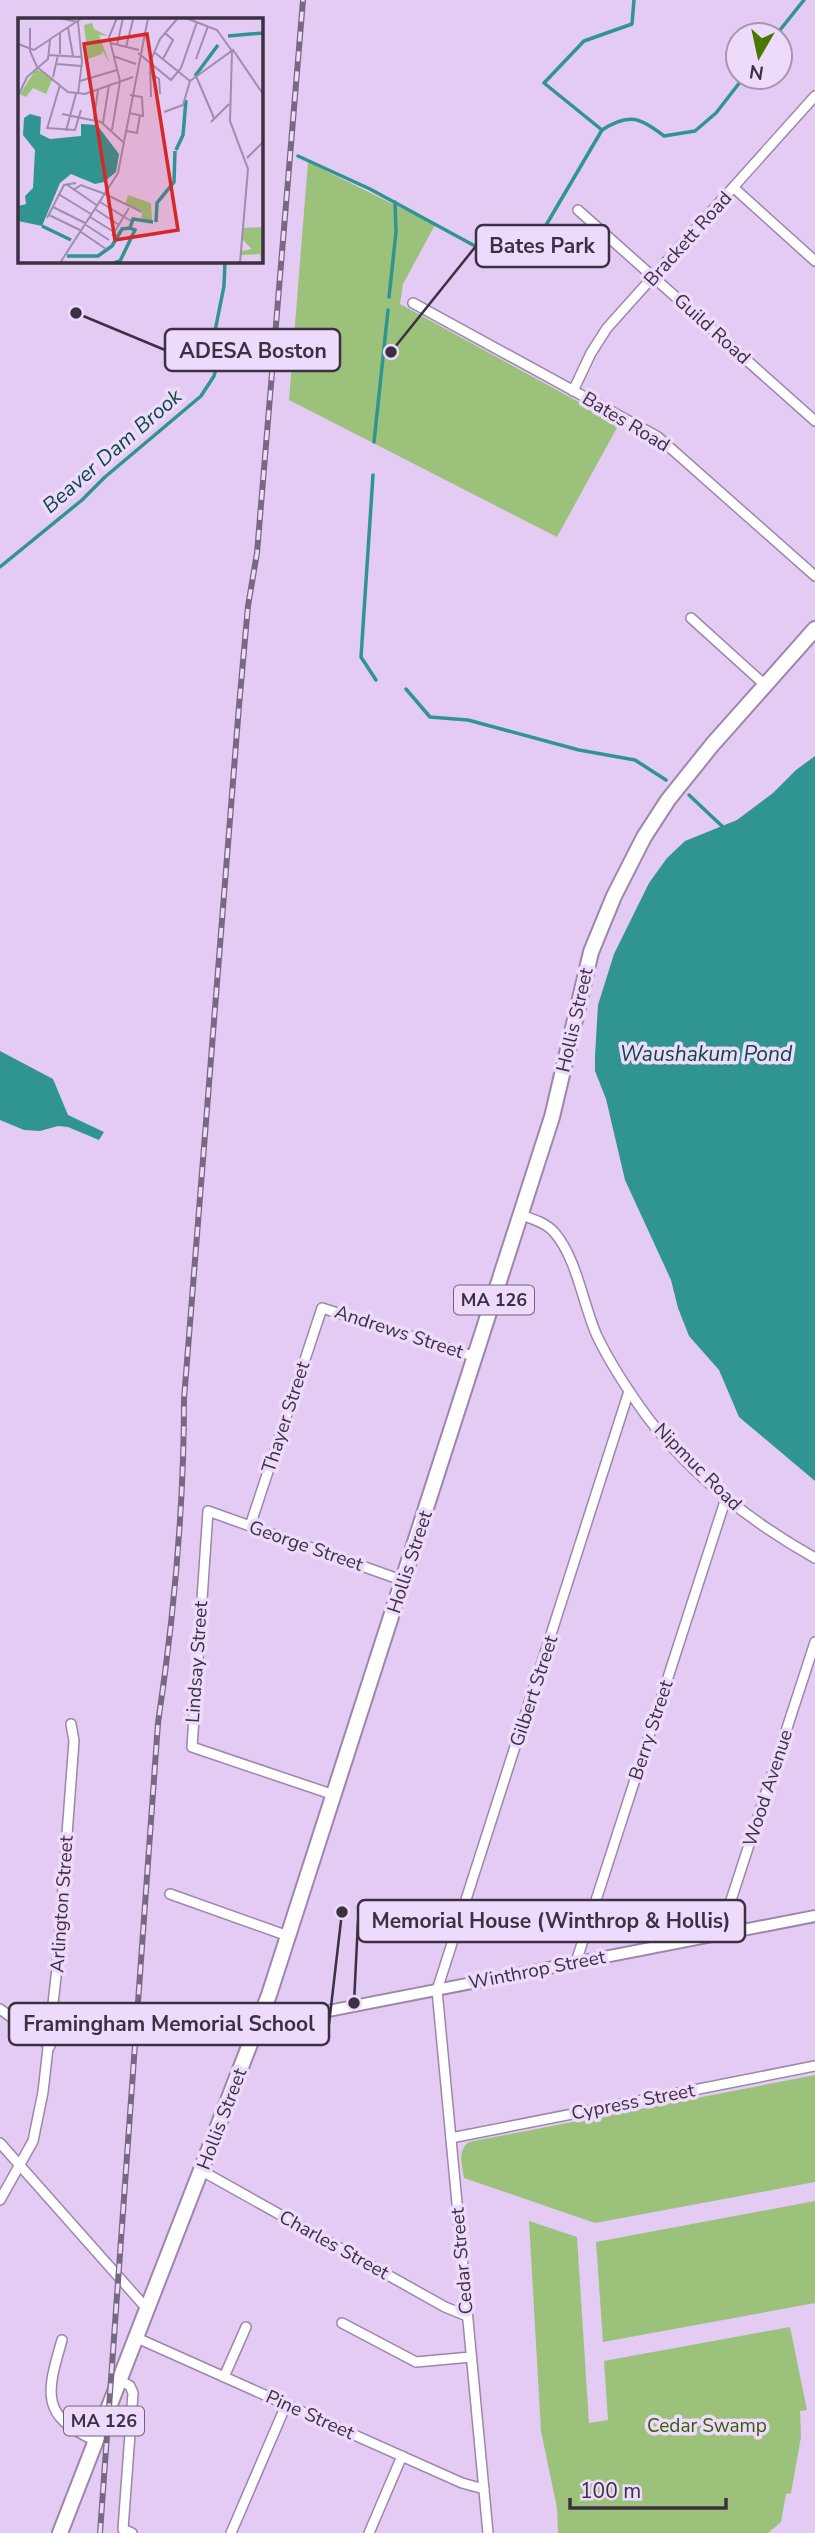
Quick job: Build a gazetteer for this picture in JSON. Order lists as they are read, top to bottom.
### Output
{
  "streets": {
    "main road": ["Hollis Street", "MA 126"],
    "street": [
      "Brackett Road",
      "Guild Road",
      "Bates Road",
      "Andrews Street",
      "Thayer Street",
      "Nipmuc Road",
      "George Street",
      "Lindsay Street",
      "Gilbert Street",
      "Berry Street",
      "Wood Avenue",
      "Arlington Street",
      "Winthrop Street",
      "Cypress Street",
      "Charles Street",
      "Cedar Street",
      "Pine Street"
    ]
  },
  "crossings": [
    ["Brackett Road", "Guild Road"],
    ["Brackett Road", "Bates Road"],
    ["Hollis Street", "Andrews Street"],
    ["Hollis Street", "Nipmuc Road"],
    ["Hollis Street", "George Street"],
    ["Hollis Street", "Lindsay Street"],
    ["Hollis Street", "Winthrop Street"],
    ["Hollis Street", "Charles Street"],
    ["Hollis Street", "Pine Street"],
    ["Andrews Street", "Thayer Street"],
    ["Thayer Street", "George Street"],
    ["Nipmuc Road", "Gilbert Street"],
    ["Nipmuc Road", "Berry Street"],
    ["George Street", "Lindsay Street"],
    ["Gilbert Street", "Winthrop Street"],
    ["Gilbert Street", "Cedar Street"],
    ["Berry Street", "Winthrop Street"],
    ["Wood Avenue", "Winthrop Street"],
    ["Winthrop Street", "Cedar Street"],
    ["Cypress Street", "Cedar Street"],
    ["Charles Street", "Cedar Street"],
    ["Cedar Street", "Pine Street"]
  ],
  "water": ["Beaver Dam Brook", "Waushakum Pond"],
  "parks": ["Cedar Swamp"],
  "places": [
    "ADESA Boston",
    "Bates Park",
    "Framingham Memorial School",
    "Memorial House (Winthrop & Hollis)"
  ],
  "scale_bar": "100 m",
  "north": "bottom"
}
